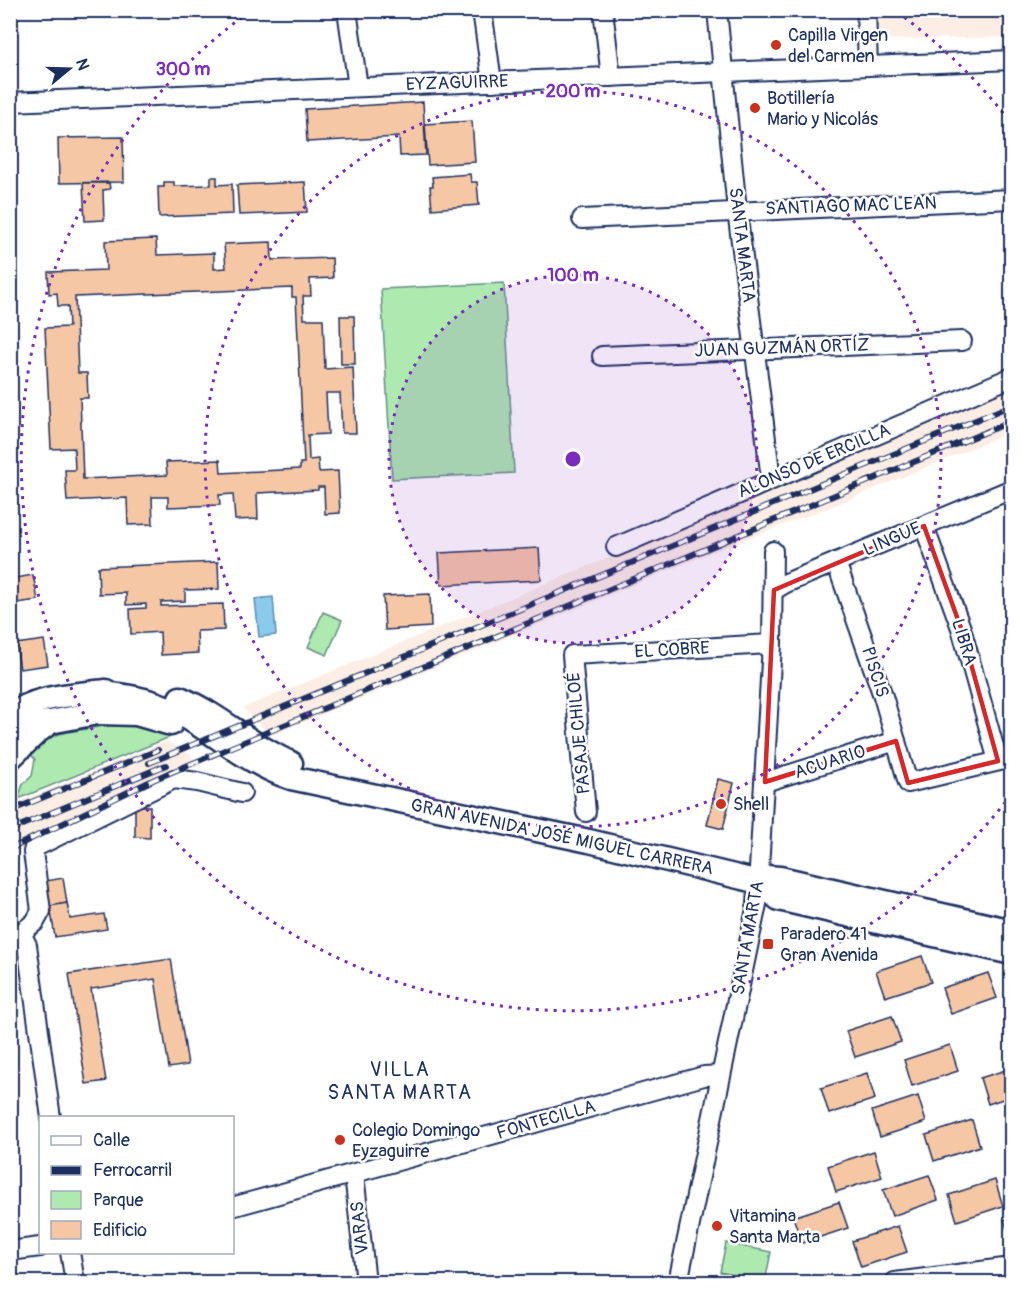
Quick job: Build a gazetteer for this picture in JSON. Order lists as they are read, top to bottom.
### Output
{
  "streets": {
    "main road": ["GRAN AVENIDA JOSÉ MIGUEL CARRERA"],
    "street": [
      "EYZAGUIRRE",
      "SANTIAGO MAC LEAN",
      "SANTA MARTA",
      "JUAN GUZMÁN ORTÍZ",
      "ALONSO DE ERCILLA",
      "LINGUE",
      "LIBRA",
      "EL COBRE",
      "PISCIS",
      "PASAJE CHILOÉ",
      "ACUARIO",
      "FONTECILLA",
      "VARAS"
    ]
  },
  "crossings": [
    ["EYZAGUIRRE", "SANTA MARTA"],
    ["SANTIAGO MAC LEAN", "SANTA MARTA"],
    ["SANTA MARTA", "JUAN GUZMÁN ORTÍZ"],
    ["SANTA MARTA", "ALONSO DE ERCILLA"],
    ["SANTA MARTA", "LINGUE"],
    ["SANTA MARTA", "EL COBRE"],
    ["SANTA MARTA", "ACUARIO"],
    ["SANTA MARTA", "GRAN AVENIDA JOSÉ MIGUEL CARRERA"],
    ["SANTA MARTA", "FONTECILLA"],
    ["LINGUE", "LIBRA"],
    ["LINGUE", "PISCIS"],
    ["LIBRA", "PISCIS"],
    ["EL COBRE", "PASAJE CHILOÉ"],
    ["PISCIS", "ACUARIO"],
    ["FONTECILLA", "VARAS"]
  ],
  "districts": ["VILLA SANTA MARTA"],
  "places": {
    "other": [
      "Capilla Virgen del Carmen",
      "Botillería Mario y Nicolás",
      "Shell",
      "Colegio Domingo Eyzaguirre",
      "Vitamina Santa Marta"
    ],
    "transit": ["Paradero 41 Gran Avenida"]
  },
  "legend": [
    "Calle",
    "Ferrocarril",
    "Parque",
    "Edificio"
  ],
  "north": "right",
  "rings": ["300 m", "200 m", "100 m"]
}
